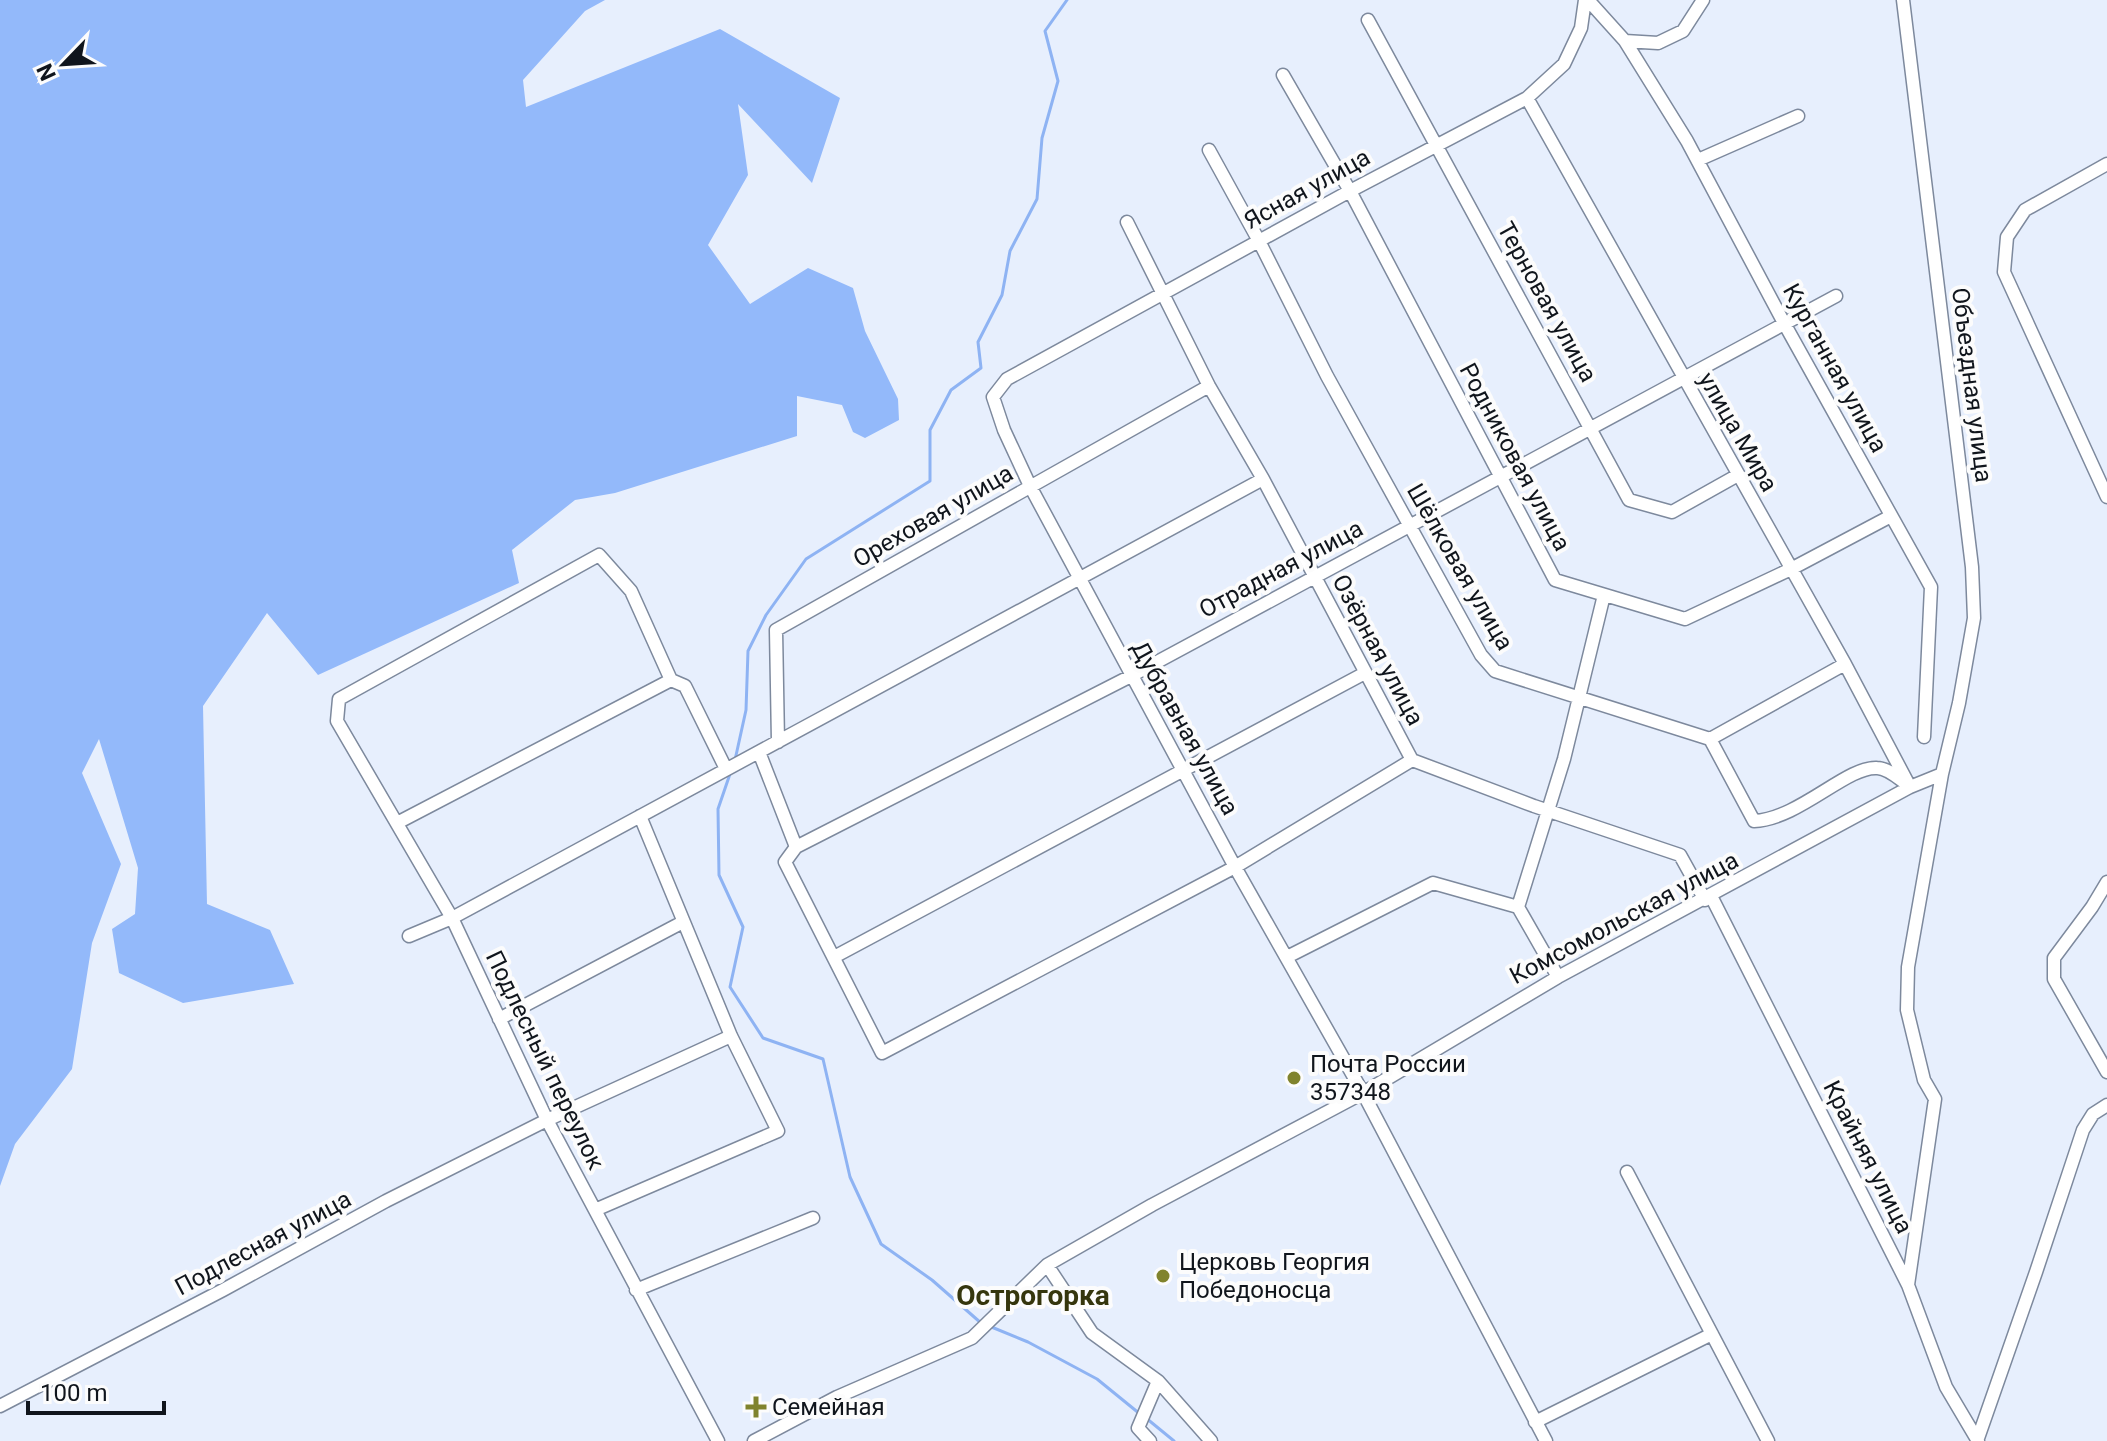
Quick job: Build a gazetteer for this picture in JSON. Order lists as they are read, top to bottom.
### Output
{
  "streets": {
    "street": [
      "Ясная улица",
      "Терновая улица",
      "Курганная улица",
      "Объездная улица",
      "улица Мира",
      "Родниковая улица",
      "Ореховая улица",
      "Шёлковая улица",
      "Отрадная улица",
      "Озёрная улица",
      "Дубравная улица",
      "Комсомольская улица",
      "Подлесный переулок",
      "Крайняя улица",
      "Подлесная улица"
    ]
  },
  "crossings": [
    ["Ясная улица", "Терновая улица"],
    ["Ясная улица", "Курганная улица"],
    ["Ясная улица", "улица Мира"],
    ["Ясная улица", "Родниковая улица"],
    ["Ясная улица", "Шёлковая улица"],
    ["Ясная улица", "Озёрная улица"],
    ["Ясная улица", "Дубравная улица"],
    ["Терновая улица", "улица Мира"],
    ["Терновая улица", "Отрадная улица"],
    ["Курганная улица", "Родниковая улица"],
    ["Курганная улица", "Отрадная улица"],
    ["Объездная улица", "Комсомольская улица"],
    ["Объездная улица", "Крайняя улица"],
    ["улица Мира", "Родниковая улица"],
    ["улица Мира", "Отрадная улица"],
    ["улица Мира", "Комсомольская улица"],
    ["Родниковая улица", "Отрадная улица"],
    ["Ореховая улица", "Озёрная улица"],
    ["Ореховая улица", "Дубравная улица"],
    ["Шёлковая улица", "Отрадная улица"],
    ["Отрадная улица", "Озёрная улица"],
    ["Отрадная улица", "Дубравная улица"],
    ["Озёрная улица", "Комсомольская улица"],
    ["Озёрная улица", "Крайняя улица"],
    ["Дубравная улица", "Комсомольская улица"],
    ["Комсомольская улица", "Крайняя улица"],
    ["Подлесный переулок", "Подлесная улица"]
  ],
  "districts": ["Острогорка"],
  "places": {
    "other": ["Почта России 357348", "Церковь Георгия Победоносца"],
    "health": ["Семейная"]
  },
  "scale_bar": "100 m",
  "north": "bottom left"
}
